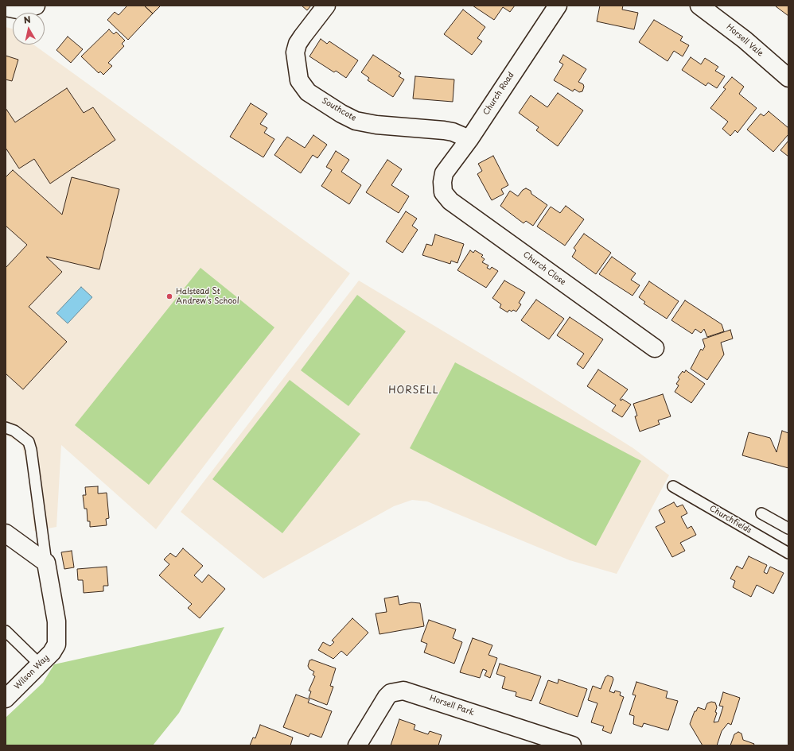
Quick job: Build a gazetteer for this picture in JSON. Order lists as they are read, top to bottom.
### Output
{
  "streets": {
    "street": [
      "Horsell Vale",
      "Church Road",
      "Southcote",
      "Church Close",
      "Wilson Way",
      "Horsell Park"
    ],
    "lane": ["Churchfields"]
  },
  "crossings": [
    ["Church Road", "Southcote"],
    ["Church Road", "Church Close"]
  ],
  "districts": ["HORSELL"],
  "places": ["Halstead St Andrew's School"],
  "north": "top"
}
